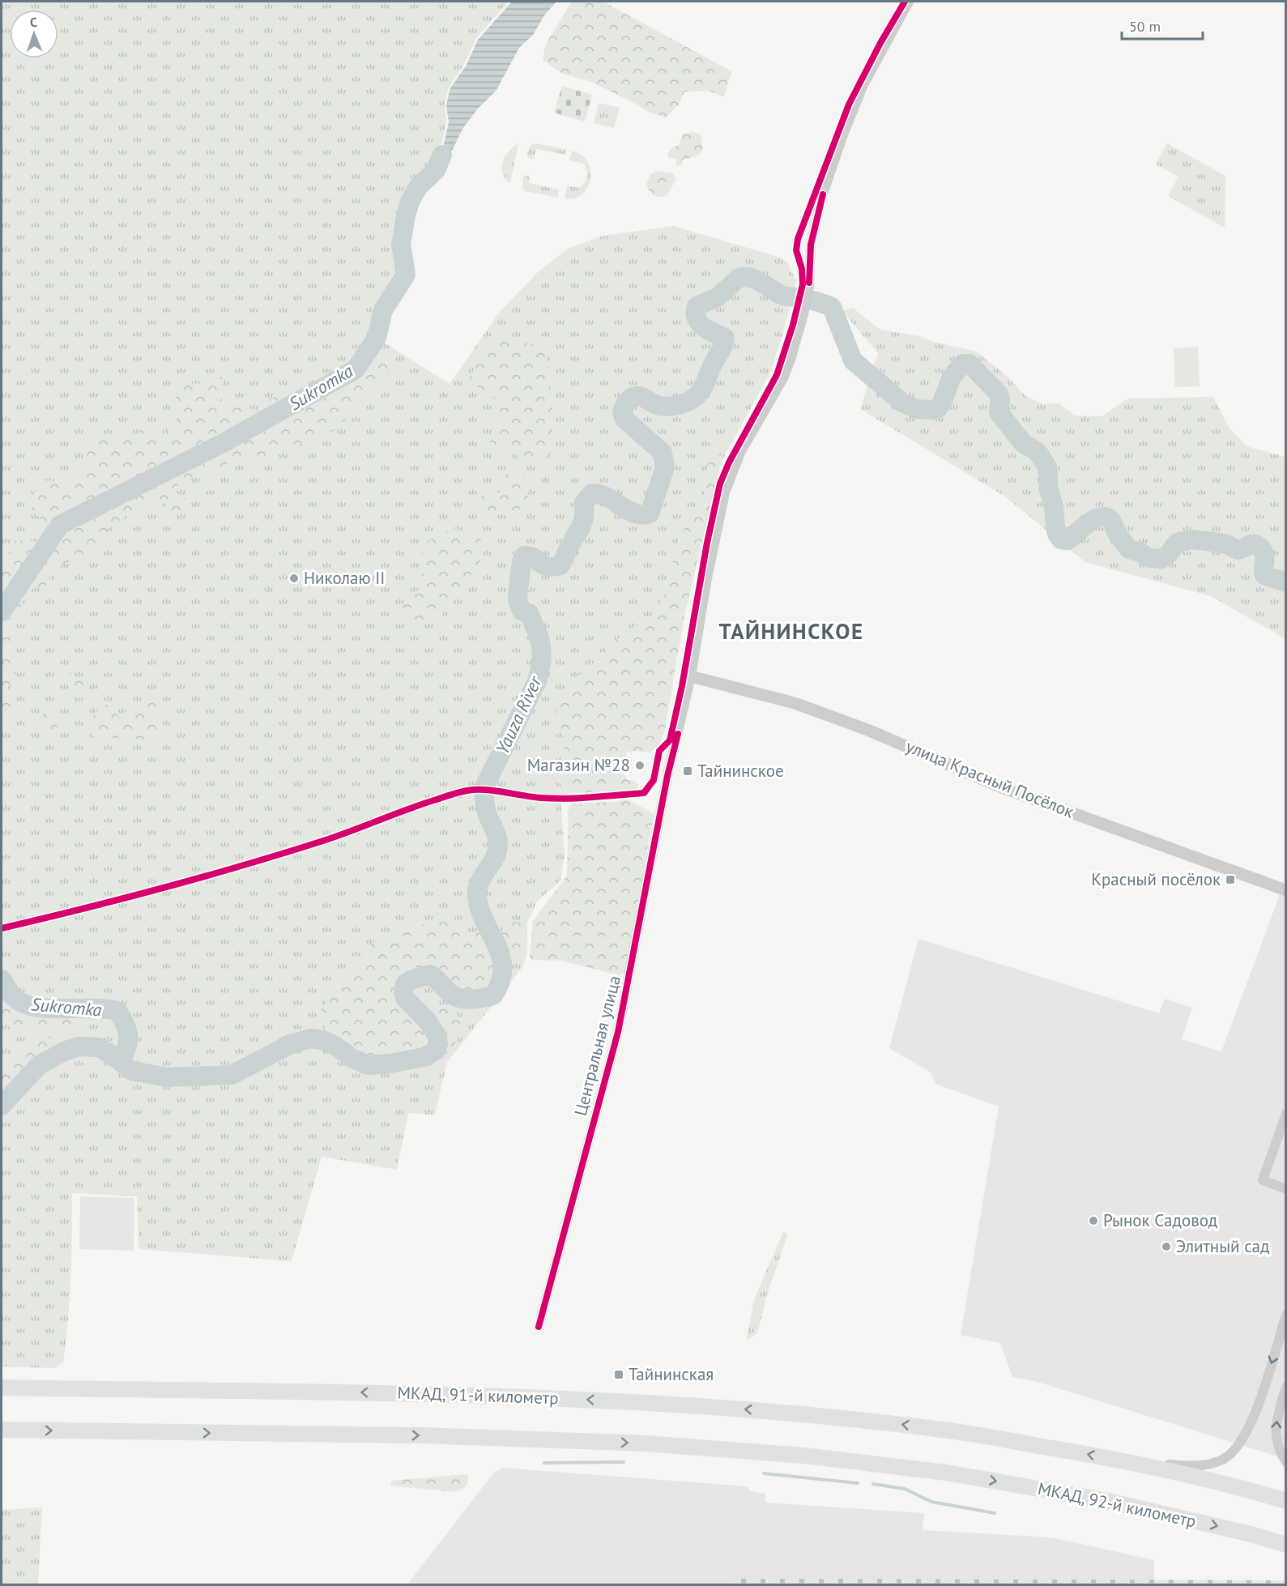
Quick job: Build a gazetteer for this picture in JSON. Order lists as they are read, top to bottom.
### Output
{
  "streets": {
    "highway": ["МКАД, 91-й километр", "МКАД, 92-й километр"],
    "street": ["улица Красный Посёлок", "Центральная улица"]
  },
  "crossings": [
    ["улица Красный Посёлок", "Центральная улица"]
  ],
  "one_way": ["МКАД, 91-й километр", "МКАД, 92-й километр"],
  "districts": ["ТАЙНИНСКОЕ"],
  "water": ["Sukromka", "Yauza River"],
  "places": {
    "other": [
      "Николаю II",
      "Магазин №28",
      "Рынок Садовод",
      "Элитный сад"
    ],
    "transit": ["Тайнинское", "Красный посёлок", "Тайнинская"]
  },
  "scale_bar": "50 m",
  "north": "top"
}
